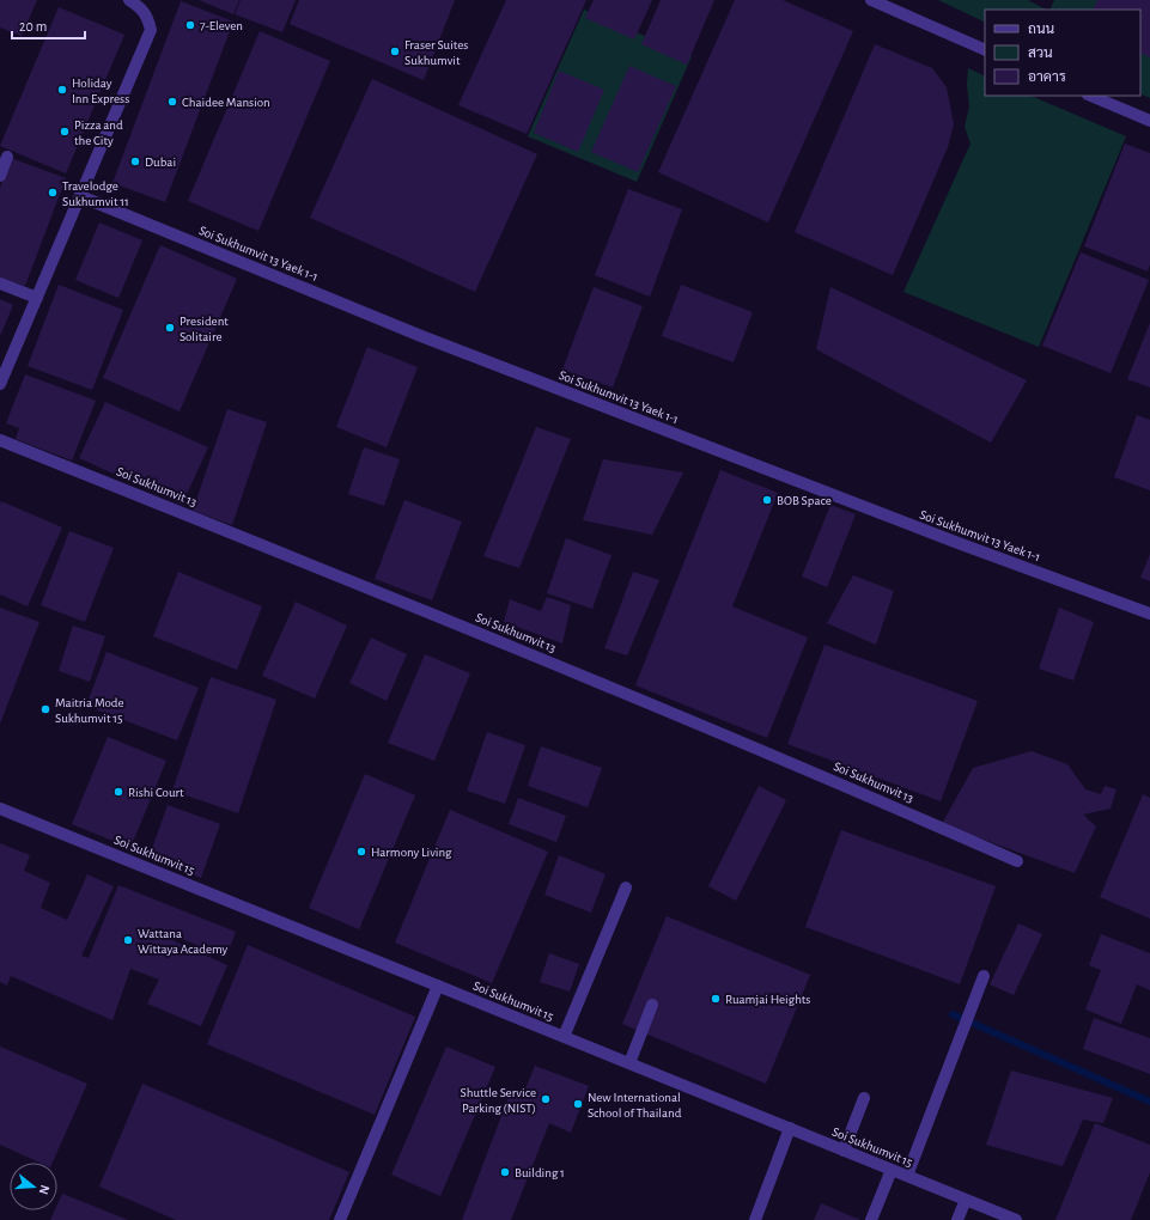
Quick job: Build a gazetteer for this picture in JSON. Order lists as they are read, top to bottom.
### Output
{
  "streets": {
    "street": ["Soi Sukhumvit 13 Yaek 1-1", "Soi Sukhumvit 13", "Soi Sukhumvit 15"]
  },
  "places": [
    "7-Eleven",
    "Fraser Suites Sukhumvit",
    "Holiday Inn Express",
    "Chaidee Mansion",
    "Pizza and the City",
    "Dubai",
    "Travelodge Sukhumvit 11",
    "President Solitaire",
    "BOB Space",
    "Maitria Mode Sukhumvit 15",
    "Rishi Court",
    "Harmony Living",
    "Wattana Wittaya Academy",
    "Ruamjai Heights",
    "Shuttle Service Parking (NIST)",
    "New International School of Thailand",
    "Building 1"
  ],
  "legend": ["ถนน", "สวน", "อาคาร"],
  "scale_bar": "20 m",
  "north": "right"
}
